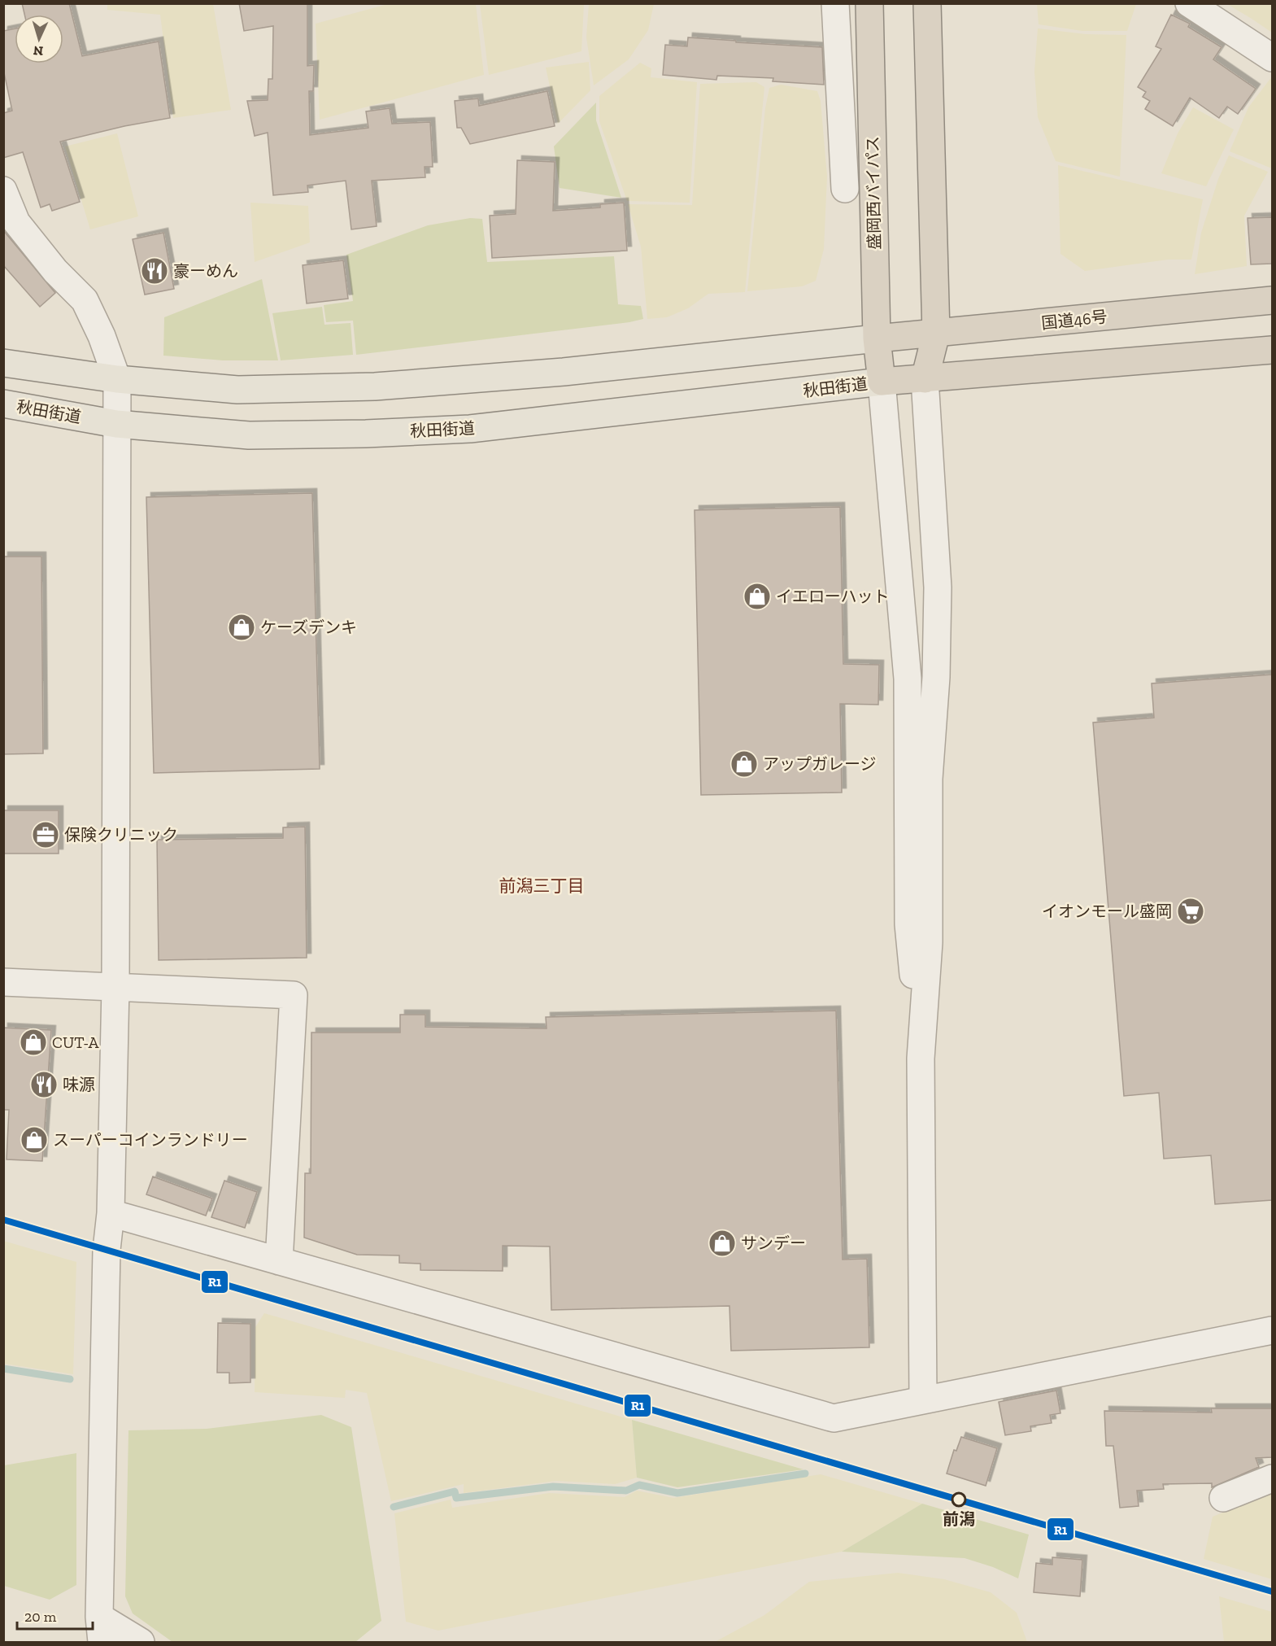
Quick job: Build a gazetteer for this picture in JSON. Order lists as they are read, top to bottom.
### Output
{
  "streets": {
    "highway": ["盛岡西バイパス", "国道46号"],
    "main road": ["秋田街道"]
  },
  "crossings": [
    ["盛岡西バイパス", "国道46号"],
    ["盛岡西バイパス", "秋田街道"]
  ],
  "districts": ["前潟三丁目"],
  "places": {
    "restaurant": ["豪ーめん", "味源"],
    "shop": [
      "イエローハット",
      "ケーズデンキ",
      "アップガレージ",
      "CUT-A",
      "スーパーコインランドリー",
      "サンデー"
    ],
    "office": ["保険クリニック"],
    "supermarket": ["イオンモール盛岡"],
    "other": ["前潟"]
  },
  "lines": ["transit line R1"],
  "scale_bar": "20 m",
  "north": "bottom"
}
